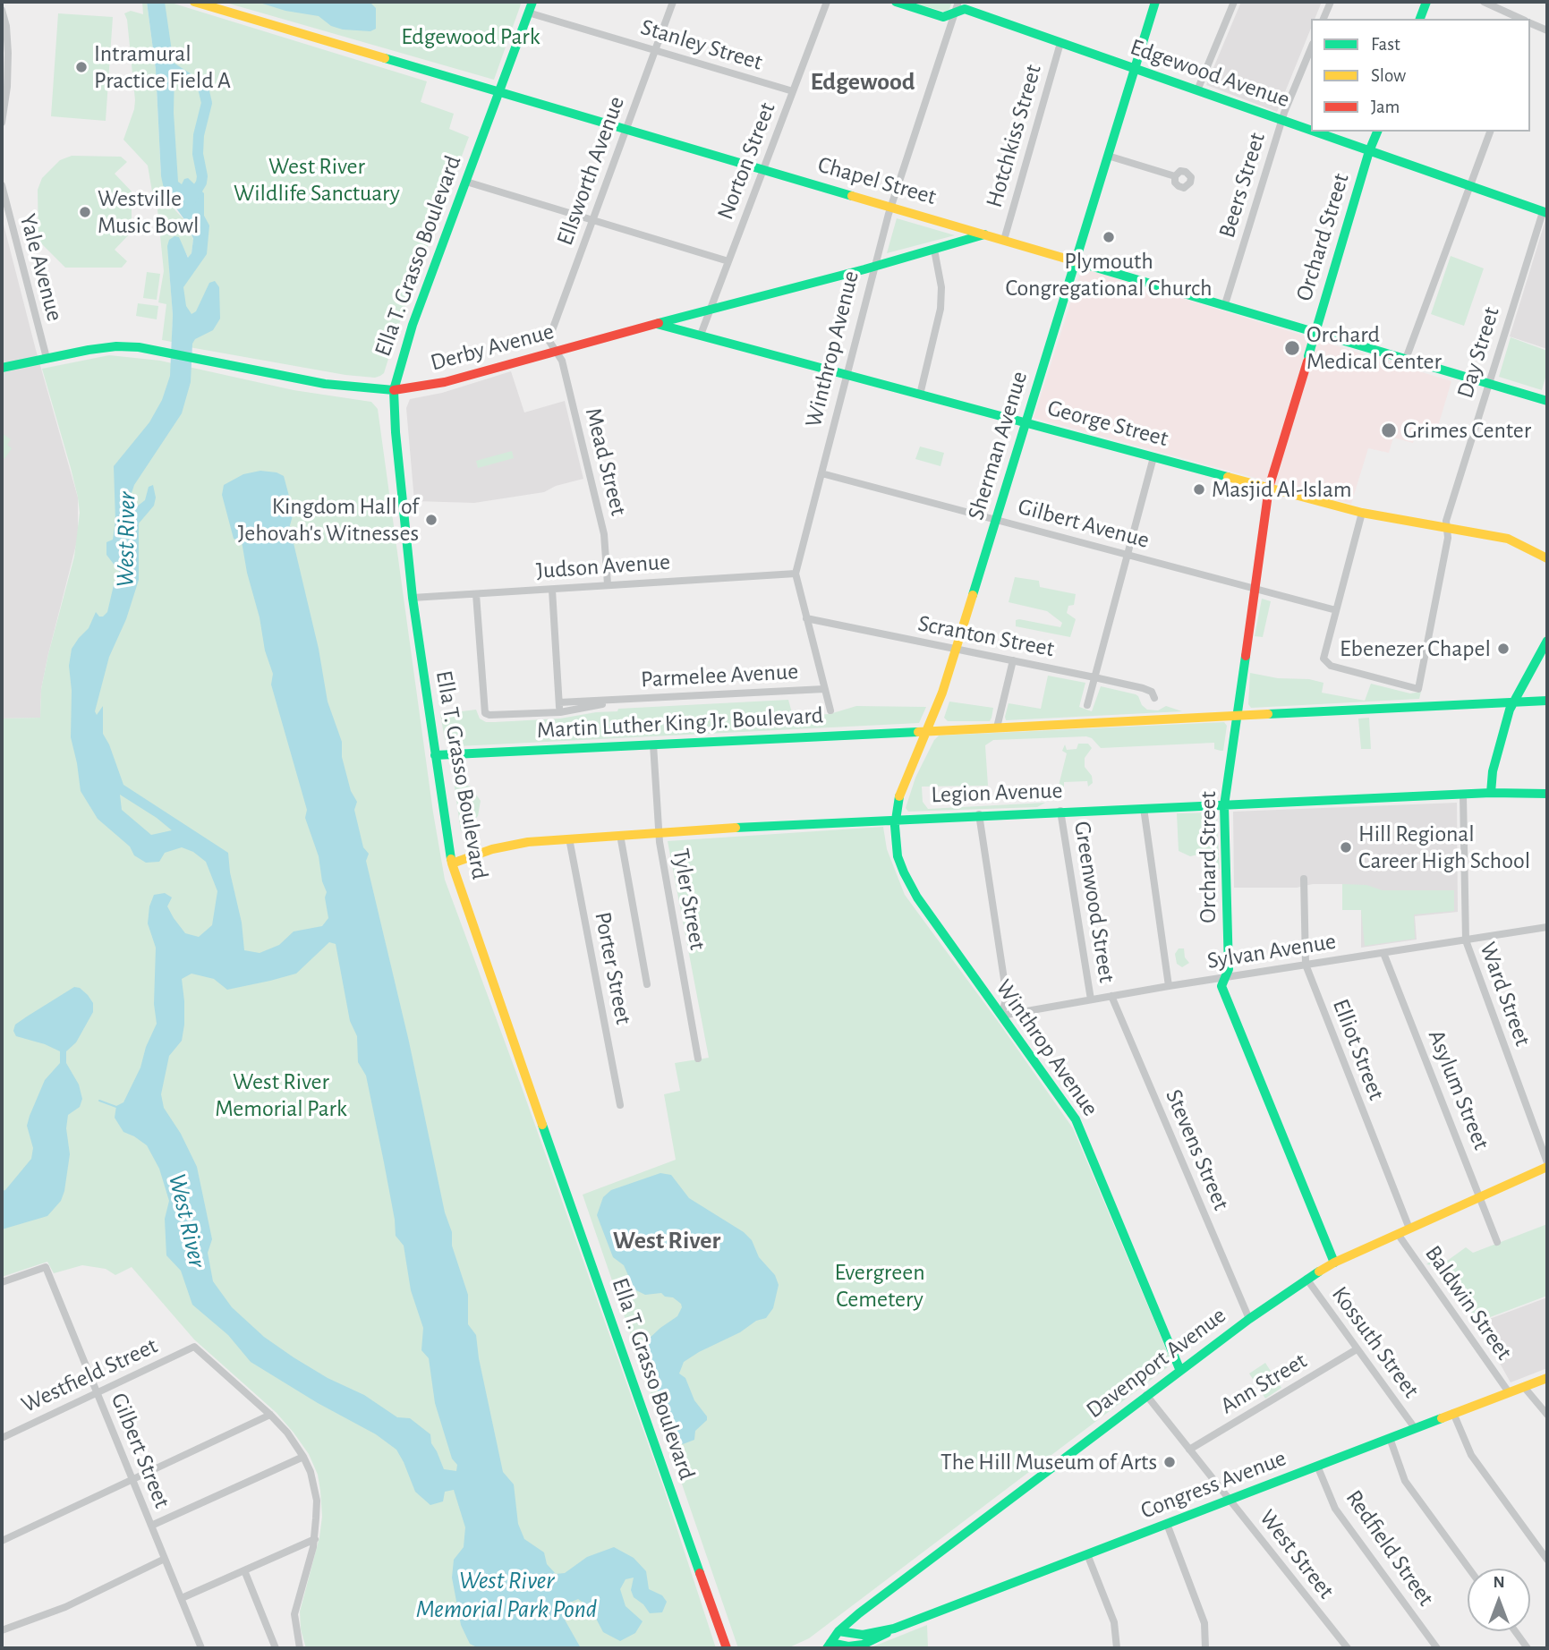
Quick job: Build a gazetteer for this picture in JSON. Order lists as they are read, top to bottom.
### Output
{
  "streets": {
    "main road": [
      "Edgewood Avenue",
      "Chapel Street",
      "Orchard Street",
      "Ella T. Grasso Boulevard",
      "Derby Avenue",
      "Winthrop Avenue",
      "George Street",
      "Sherman Avenue",
      "Martin Luther King Jr. Boulevard",
      "Legion Avenue",
      "Davenport Avenue",
      "Congress Avenue"
    ],
    "street": [
      "Stanley Street",
      "Hotchkiss Street",
      "Norton Street",
      "Ellsworth Avenue",
      "Beers Street",
      "Yale Avenue",
      "Day Street",
      "Mead Street",
      "Gilbert Avenue",
      "Judson Avenue",
      "Scranton Street",
      "Parmelee Avenue",
      "Tyler Street",
      "Greenwood Street",
      "Sylvan Avenue",
      "Porter Street",
      "Ward Street",
      "Elliot Street",
      "Asylum Street",
      "Stevens Street",
      "Baldwin Street",
      "Kossuth Street",
      "Westfield Street",
      "Ann Street",
      "Gilbert Street",
      "Redfield Street",
      "West Street"
    ]
  },
  "crossings": [
    ["Stanley Street", "Norton Street"],
    ["Stanley Street", "Ellsworth Avenue"],
    ["Stanley Street", "Ella T. Grasso Boulevard"],
    ["Edgewood Avenue", "Hotchkiss Street"],
    ["Edgewood Avenue", "Beers Street"],
    ["Edgewood Avenue", "Orchard Street"],
    ["Edgewood Avenue", "Winthrop Avenue"],
    ["Edgewood Avenue", "Day Street"],
    ["Edgewood Avenue", "Sherman Avenue"],
    ["Hotchkiss Street", "Chapel Street"],
    ["Norton Street", "Chapel Street"],
    ["Norton Street", "Derby Avenue"],
    ["Norton Street", "George Street"],
    ["Ellsworth Avenue", "Chapel Street"],
    ["Ellsworth Avenue", "Derby Avenue"],
    ["Ellsworth Avenue", "Mead Street"],
    ["Chapel Street", "Beers Street"],
    ["Chapel Street", "Orchard Street"],
    ["Chapel Street", "Ella T. Grasso Boulevard"],
    ["Chapel Street", "Derby Avenue"],
    ["Chapel Street", "Winthrop Avenue"],
    ["Chapel Street", "Day Street"],
    ["Chapel Street", "Sherman Avenue"],
    ["Orchard Street", "George Street"],
    ["Orchard Street", "Gilbert Avenue"],
    ["Orchard Street", "Martin Luther King Jr. Boulevard"],
    ["Orchard Street", "Legion Avenue"],
    ["Orchard Street", "Sylvan Avenue"],
    ["Orchard Street", "Davenport Avenue"],
    ["Ella T. Grasso Boulevard", "Derby Avenue"],
    ["Ella T. Grasso Boulevard", "Judson Avenue"],
    ["Ella T. Grasso Boulevard", "Martin Luther King Jr. Boulevard"],
    ["Ella T. Grasso Boulevard", "Legion Avenue"],
    ["Yale Avenue", "Derby Avenue"],
    ["Derby Avenue", "Winthrop Avenue"],
    ["Derby Avenue", "George Street"],
    ["Derby Avenue", "Mead Street"],
    ["Winthrop Avenue", "George Street"],
    ["Winthrop Avenue", "Sherman Avenue"],
    ["Winthrop Avenue", "Gilbert Avenue"],
    ["Winthrop Avenue", "Judson Avenue"],
    ["Winthrop Avenue", "Scranton Street"],
    ["Winthrop Avenue", "Parmelee Avenue"],
    ["Winthrop Avenue", "Sylvan Avenue"],
    ["Winthrop Avenue", "Davenport Avenue"],
    ["Day Street", "George Street"],
    ["Day Street", "Gilbert Avenue"],
    ["George Street", "Sherman Avenue"],
    ["Sherman Avenue", "Gilbert Avenue"],
    ["Sherman Avenue", "Scranton Street"],
    ["Sherman Avenue", "Martin Luther King Jr. Boulevard"],
    ["Sherman Avenue", "Legion Avenue"],
    ["Mead Street", "Judson Avenue"],
    ["Judson Avenue", "Parmelee Avenue"],
    ["Martin Luther King Jr. Boulevard", "Tyler Street"],
    ["Legion Avenue", "Tyler Street"],
    ["Legion Avenue", "Greenwood Street"],
    ["Legion Avenue", "Porter Street"],
    ["Legion Avenue", "Ward Street"],
    ["Greenwood Street", "Sylvan Avenue"],
    ["Sylvan Avenue", "Ward Street"],
    ["Sylvan Avenue", "Elliot Street"],
    ["Sylvan Avenue", "Asylum Street"],
    ["Sylvan Avenue", "Stevens Street"],
    ["Ward Street", "Davenport Avenue"],
    ["Elliot Street", "Davenport Avenue"],
    ["Asylum Street", "Davenport Avenue"],
    ["Stevens Street", "Davenport Avenue"],
    ["Baldwin Street", "Davenport Avenue"],
    ["Baldwin Street", "Congress Avenue"],
    ["Kossuth Street", "Davenport Avenue"],
    ["Kossuth Street", "Ann Street"],
    ["Kossuth Street", "Congress Avenue"],
    ["Davenport Avenue", "Congress Avenue"],
    ["Davenport Avenue", "West Street"],
    ["Westfield Street", "Gilbert Street"],
    ["Ann Street", "West Street"],
    ["Congress Avenue", "Redfield Street"],
    ["Congress Avenue", "West Street"]
  ],
  "districts": ["Edgewood", "West River"],
  "water": ["West River", "West River Memorial Park Pond"],
  "parks": [
    "Edgewood Park",
    "West River Wildlife Sanctuary",
    "West River Memorial Park",
    "Evergreen Cemetery"
  ],
  "places": [
    "Intramural Practice Field A",
    "Westville Music Bowl",
    "Plymouth Congregational Church",
    "Orchard Medical Center",
    "Grimes Center",
    "Masjid Al-Islam",
    "Kingdom Hall of Jehovah's Witnesses",
    "Ebenezer Chapel",
    "Hill Regional Career High School",
    "The Hill Museum of Arts"
  ],
  "legend": ["Fast", "Slow", "Jam"],
  "north": "top"
}
